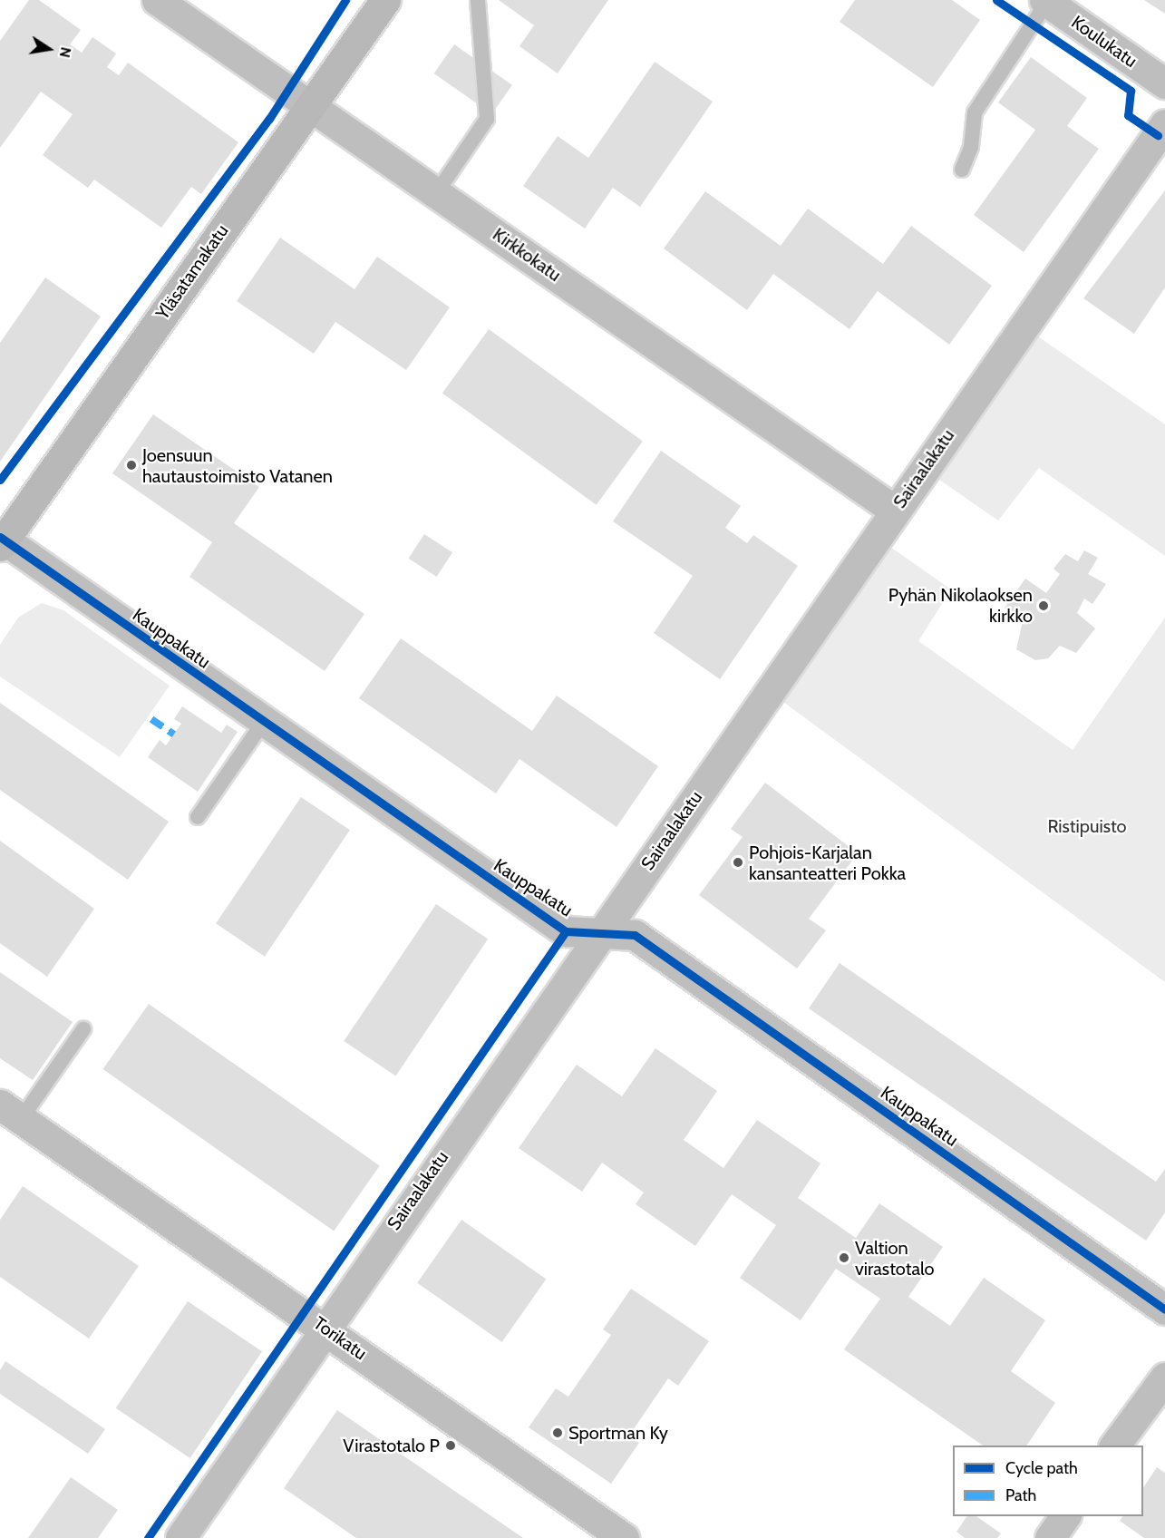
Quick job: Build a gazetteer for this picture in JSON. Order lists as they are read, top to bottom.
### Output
{
  "streets": {
    "main road": ["Yläsatamakatu"],
    "street": [
      "Koulukatu",
      "Kirkkokatu",
      "Sairaalakatu",
      "Kauppakatu",
      "Torikatu"
    ]
  },
  "crossings": [
    ["Kirkkokatu", "Yläsatamakatu"],
    ["Kirkkokatu", "Sairaalakatu"],
    ["Yläsatamakatu", "Kauppakatu"],
    ["Sairaalakatu", "Kauppakatu"],
    ["Sairaalakatu", "Torikatu"]
  ],
  "parks": ["Ristipuisto"],
  "places": [
    "Joensuun hautaustoimisto Vatanen",
    "Pyhän Nikolaoksen kirkko",
    "Pohjois-Karjalan kansanteatteri Pokka",
    "Valtion virastotalo",
    "Sportman Ky",
    "Virastotalo P"
  ],
  "legend": ["Cycle path", "Path"],
  "north": "right"
}
